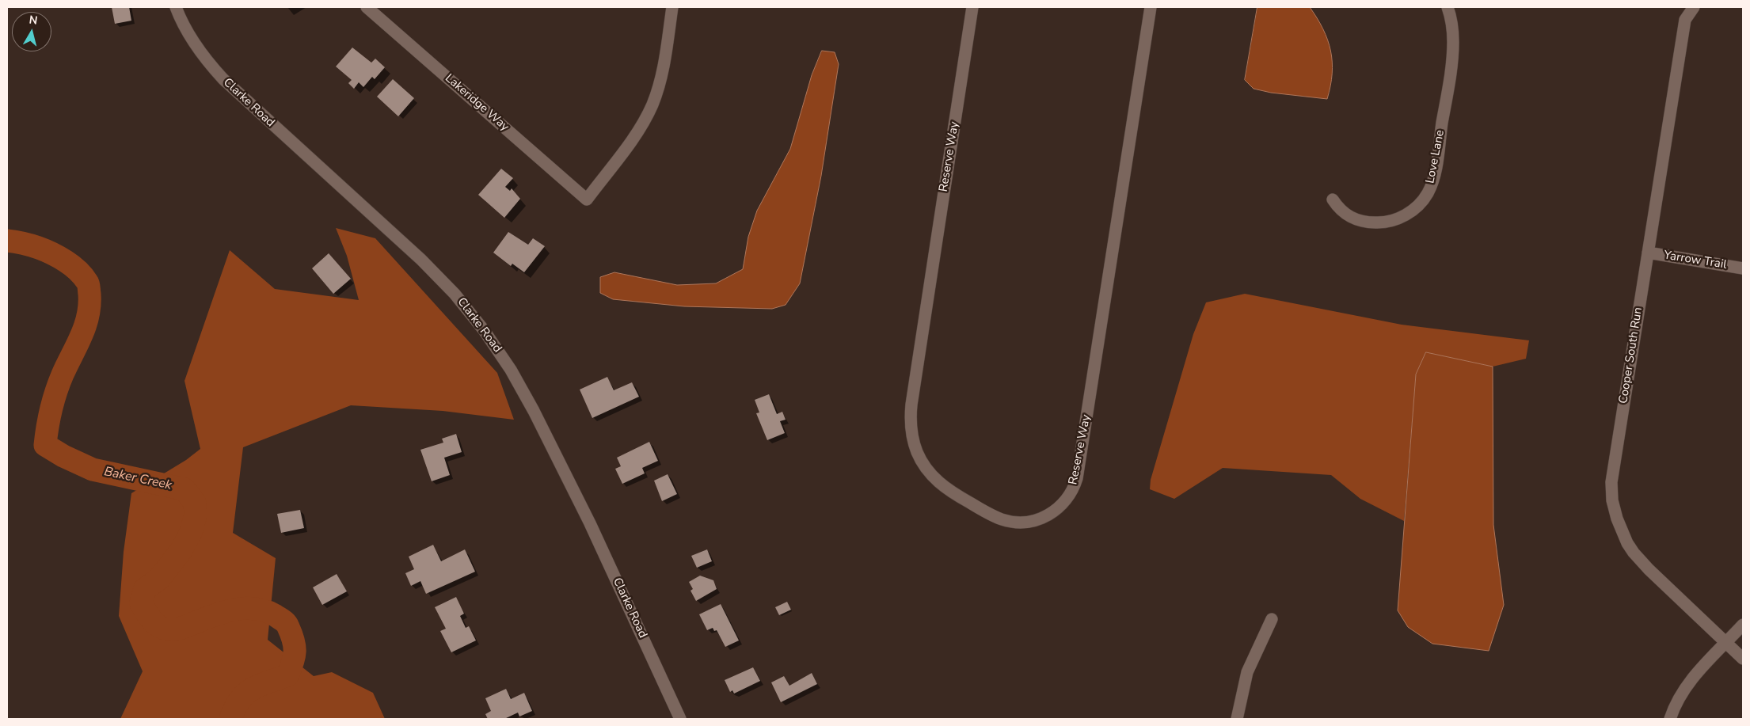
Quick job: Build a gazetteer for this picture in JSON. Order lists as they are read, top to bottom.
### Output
{
  "streets": {
    "street": [
      "Clarke Road",
      "Lakeridge Way",
      "Reserve Way",
      "Love Lane",
      "Yarrow Trail",
      "Cooper South Run"
    ]
  },
  "crossings": [
    ["Yarrow Trail", "Cooper South Run"]
  ],
  "water": ["Baker Creek"],
  "north": "top"
}
